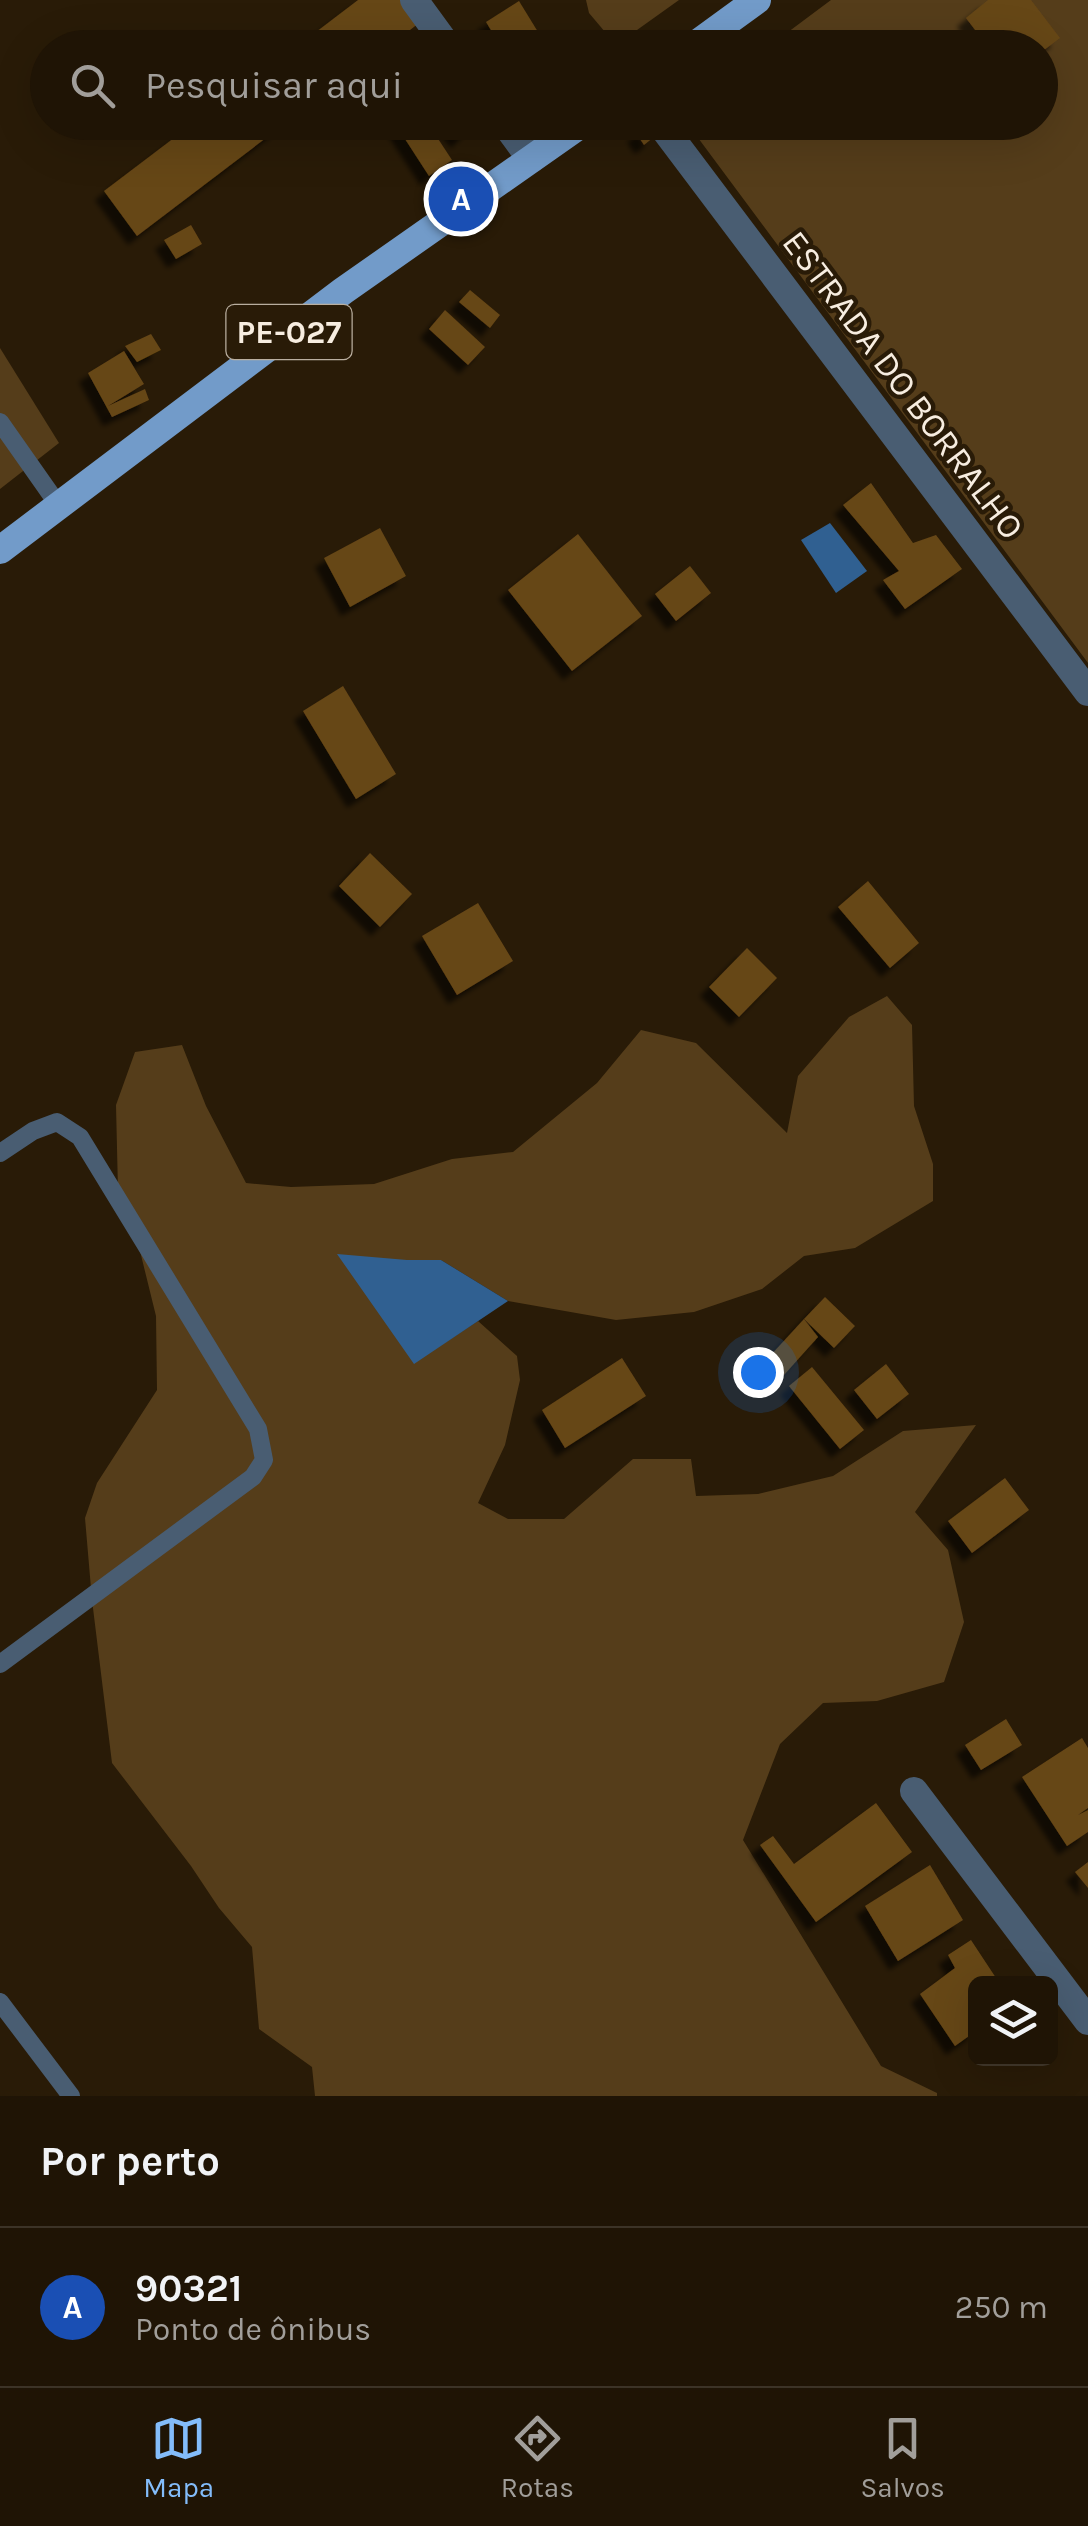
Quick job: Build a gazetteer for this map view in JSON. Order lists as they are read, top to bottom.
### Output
{
  "streets": {
    "main road": ["PE-027"],
    "street": ["ESTRADA DO BORRALHO"]
  },
  "page": {
    "search": "Pesquisar aqui",
    "pins": "A",
    "heading": "Por perto",
    "list": [
      {
        "mark": "A",
        "name": "90321",
        "note": "Ponto de ônibus",
        "value": "250 m"
      }
    ],
    "nav": ["Mapa", "Rotas", "Salvos"]
  }
}
